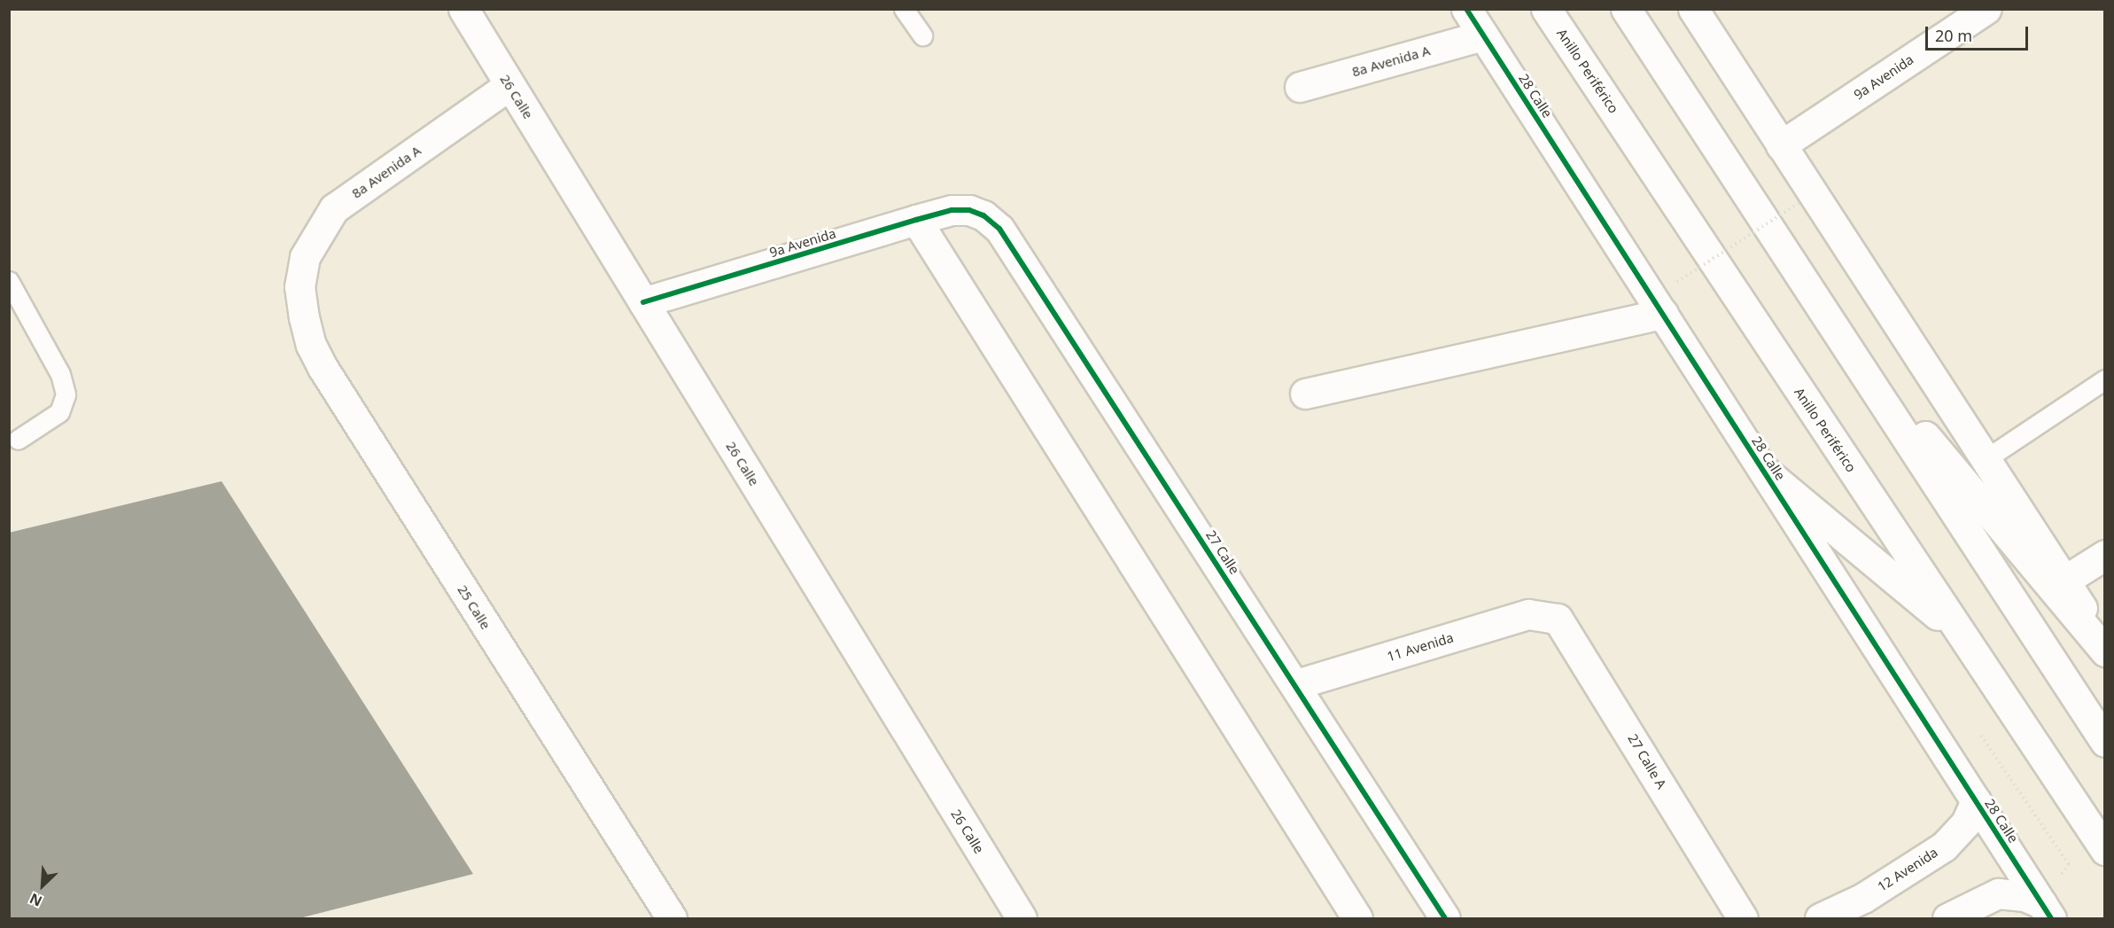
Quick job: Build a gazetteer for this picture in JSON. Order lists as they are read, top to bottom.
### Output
{
  "streets": {
    "main road": [
      "8a Avenida A",
      "Anillo Periférico",
      "9a Avenida",
      "28 Calle",
      "26 Calle",
      "27 Calle",
      "25 Calle",
      "11 Avenida",
      "27 Calle A",
      "12 Avenida"
    ]
  },
  "crossings": [
    ["8a Avenida A", "28 Calle"],
    ["8a Avenida A", "26 Calle"],
    ["8a Avenida A", "25 Calle"],
    ["9a Avenida", "26 Calle"],
    ["9a Avenida", "27 Calle"],
    ["28 Calle", "12 Avenida"],
    ["27 Calle", "11 Avenida"],
    ["11 Avenida", "27 Calle A"]
  ],
  "scale_bar": "20 m",
  "north": "bottom left"
}
